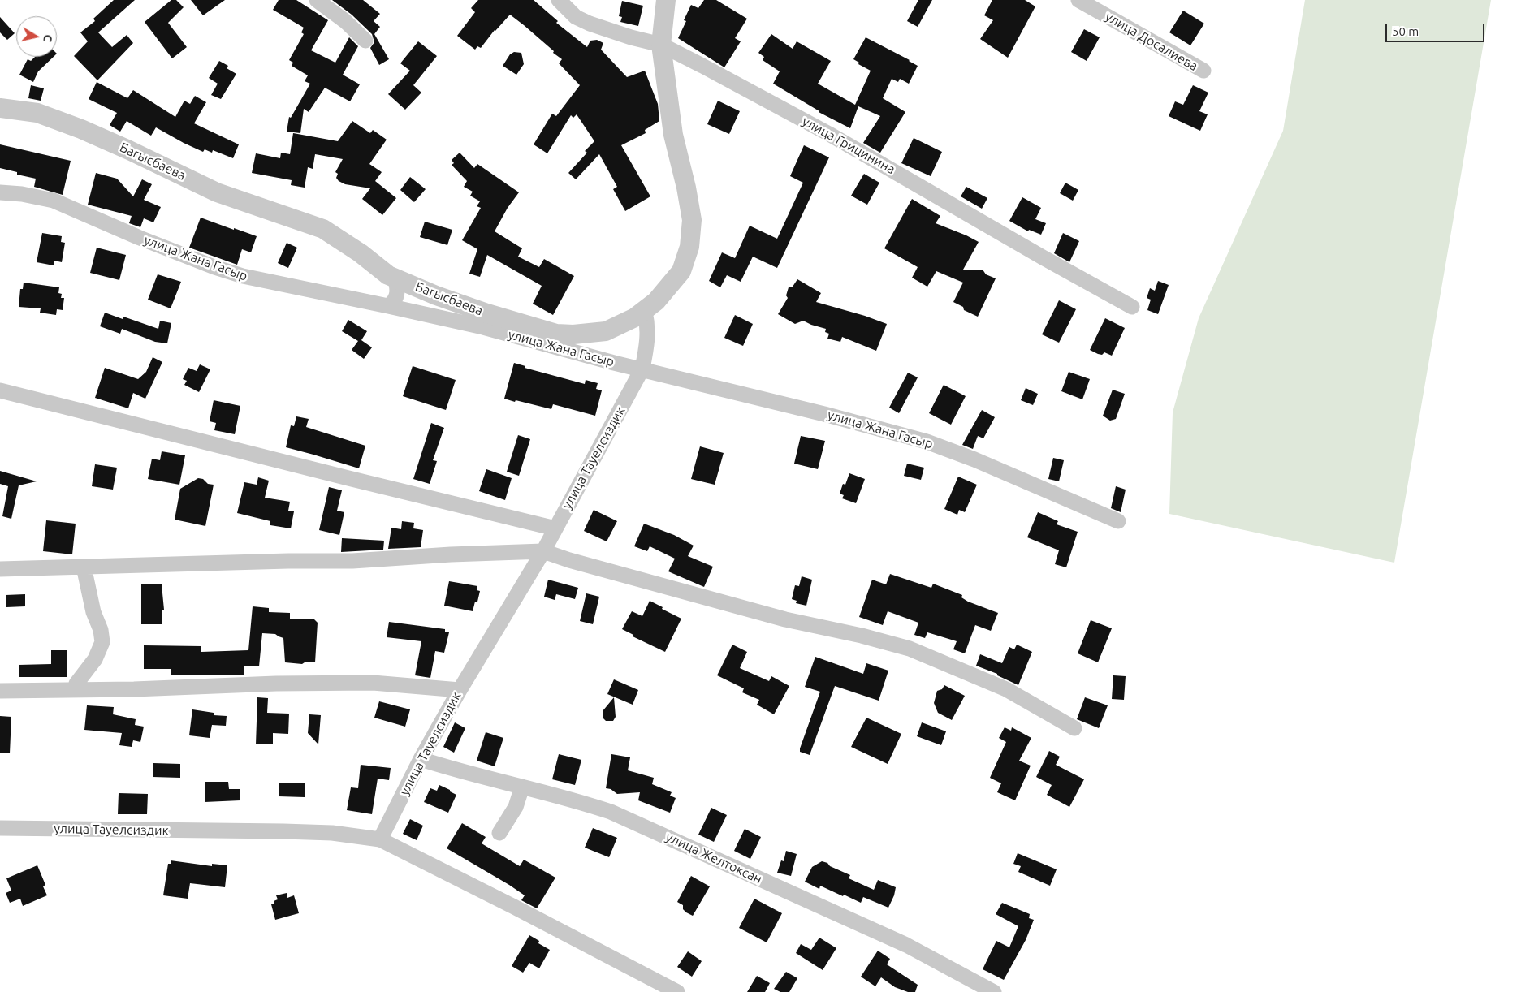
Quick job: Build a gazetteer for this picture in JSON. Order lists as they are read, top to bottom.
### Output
{
  "streets": {
    "street": [
      "улица Досалиева",
      "улица Грицинина",
      "Багысбаева",
      "улица Жана Гасыр",
      "улица Тауелсиздик",
      "улица Желтоксан"
    ]
  },
  "crossings": [
    ["улица Грицинина", "Багысбаева"],
    ["Багысбаева", "улица Жана Гасыр"],
    ["Багысбаева", "улица Тауелсиздик"],
    ["улица Жана Гасыр", "улица Тауелсиздик"],
    ["улица Тауелсиздик", "улица Желтоксан"]
  ],
  "scale_bar": "50 m",
  "north": "right"
}
